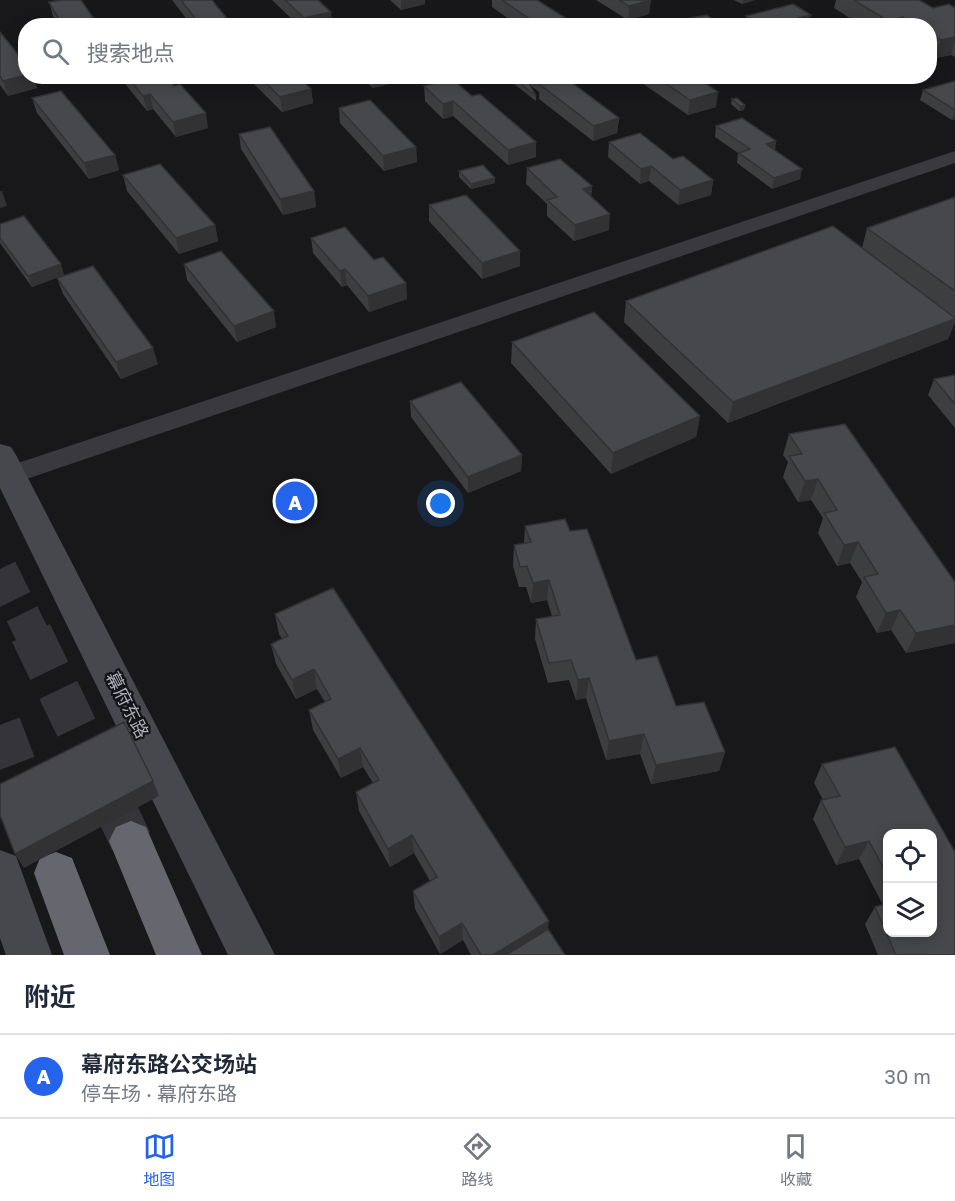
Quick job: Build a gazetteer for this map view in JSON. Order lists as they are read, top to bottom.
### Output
{
  "streets": {
    "main road": ["幕府东路"]
  },
  "page": {
    "search": "搜索地点",
    "pins": "A",
    "heading": "附近",
    "list": [
      {
        "mark": "A",
        "name": "幕府东路公交场站",
        "note": "停车场 · 幕府东路",
        "value": "30 m"
      }
    ],
    "nav": ["地图", "路线", "收藏"]
  }
}
